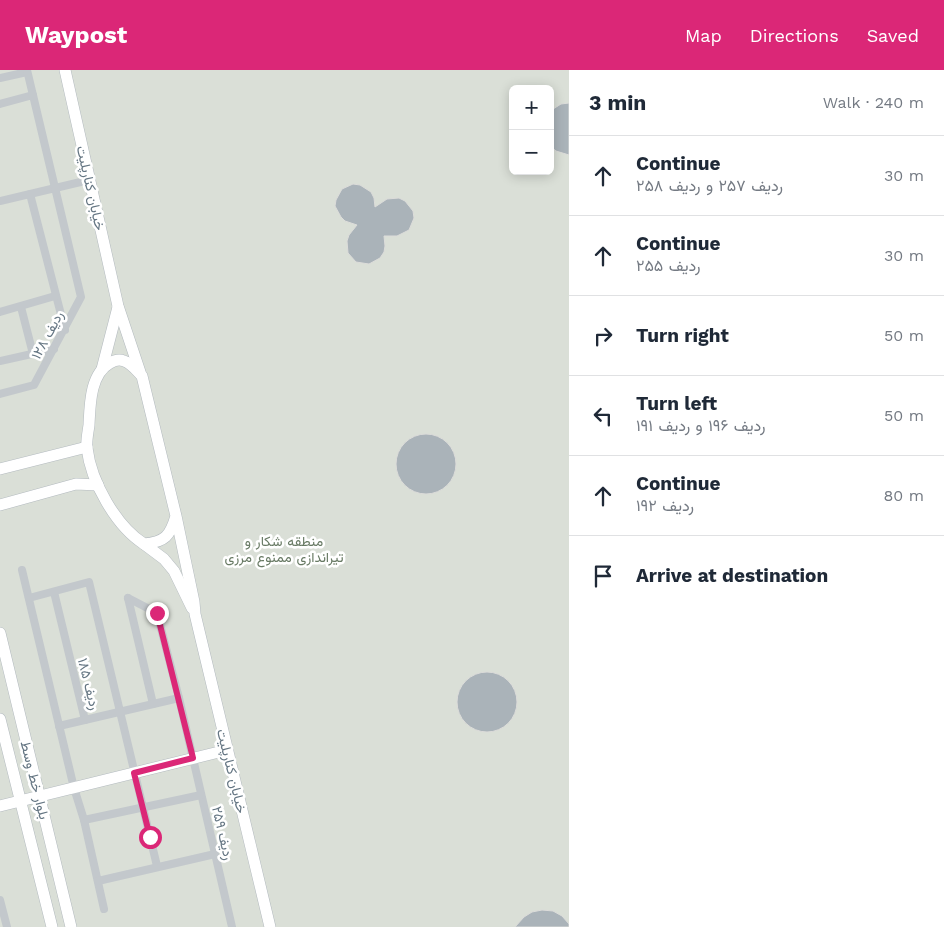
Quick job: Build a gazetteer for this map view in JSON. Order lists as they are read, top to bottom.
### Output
{
  "streets": {
    "main road": ["خیابان کنارپلیت", "بلوار خط وسط"],
    "street": ["ردیف ۱۲۸", "ردیف ۱۸۵", "ردیف ۲۵۹"]
  },
  "parks": ["منطقه شکار و تیراندازی ممنوع مرزی"],
  "page": {
    "header": "Waypost",
    "nav": ["Map", "Directions", "Saved"],
    "heading": ["3 min", "Walk · 240 m"],
    "map_buttons": ["+", "−"],
    "list": [
      ["Continue", "ردیف ۲۵۷ و ردیف ۲۵۸", "30 m"],
      ["Continue", "ردیف ۲۵۵", "30 m"],
      ["Turn right", "50 m"],
      ["Turn left", "ردیف ۱۹۶ و ردیف ۱۹۱", "50 m"],
      ["Continue", "ردیف ۱۹۲", "80 m"],
      "Arrive at destination"
    ]
  }
}
